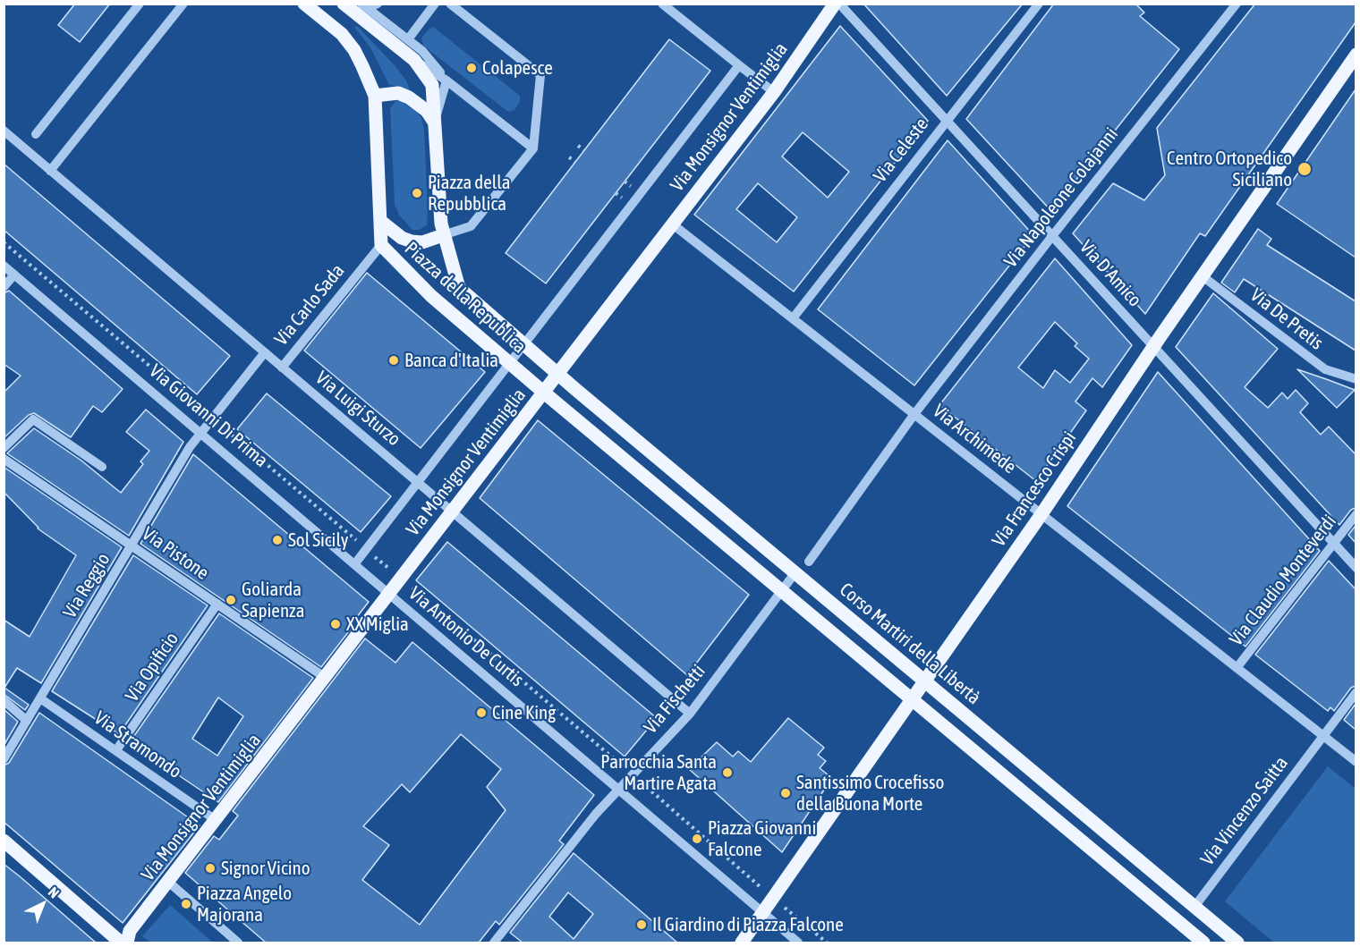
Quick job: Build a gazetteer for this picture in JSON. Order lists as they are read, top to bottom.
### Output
{
  "streets": {
    "main road": [
      "Via Monsignor Ventimiglia",
      "Piazza della Republica",
      "Via Francesco Crispi",
      "Corso Martiri della Libertà"
    ],
    "street": [
      "Via Celeste",
      "Via Napoleone Colajanni",
      "Via D'Amico",
      "Via Carlo Sada",
      "Via De Pretis",
      "Via Luigi Sturzo",
      "Via Giovanni Di Prima",
      "Via Archimede",
      "Via Pistone",
      "Via Claudio Monteverdi",
      "Via Reggio",
      "Via Antonio De Curtis",
      "Via Opificio",
      "Via Fischetti",
      "Via Stramondo",
      "Via Vincenzo Saitta"
    ]
  },
  "crossings": [
    ["Via Monsignor Ventimiglia", "Piazza della Republica"],
    ["Via Monsignor Ventimiglia", "Via Luigi Sturzo"],
    ["Via Monsignor Ventimiglia", "Via Giovanni Di Prima"],
    ["Via Monsignor Ventimiglia", "Via Archimede"],
    ["Via Monsignor Ventimiglia", "Via Pistone"],
    ["Via Monsignor Ventimiglia", "Via Antonio De Curtis"],
    ["Via Monsignor Ventimiglia", "Corso Martiri della Libertà"],
    ["Via Monsignor Ventimiglia", "Via Stramondo"],
    ["Via Celeste", "Via D'Amico"],
    ["Via Celeste", "Via Archimede"],
    ["Via Napoleone Colajanni", "Via D'Amico"],
    ["Via Napoleone Colajanni", "Via Archimede"],
    ["Via D'Amico", "Via Francesco Crispi"],
    ["Via D'Amico", "Via Claudio Monteverdi"],
    ["Piazza della Republica", "Via Carlo Sada"],
    ["Piazza della Republica", "Corso Martiri della Libertà"],
    ["Via Carlo Sada", "Via Luigi Sturzo"],
    ["Via Carlo Sada", "Via Giovanni Di Prima"],
    ["Via Carlo Sada", "Via Reggio"],
    ["Via De Pretis", "Via Francesco Crispi"],
    ["Via Luigi Sturzo", "Via Fischetti"],
    ["Via Giovanni Di Prima", "Via Reggio"],
    ["Via Giovanni Di Prima", "Via Antonio De Curtis"],
    ["Via Archimede", "Via Francesco Crispi"],
    ["Via Archimede", "Via Claudio Monteverdi"],
    ["Via Archimede", "Via Vincenzo Saitta"],
    ["Via Francesco Crispi", "Via Antonio De Curtis"],
    ["Via Francesco Crispi", "Corso Martiri della Libertà"],
    ["Via Pistone", "Via Reggio"],
    ["Via Pistone", "Via Opificio"],
    ["Via Reggio", "Via Stramondo"],
    ["Via Antonio De Curtis", "Via Fischetti"],
    ["Corso Martiri della Libertà", "Via Fischetti"],
    ["Corso Martiri della Libertà", "Via Vincenzo Saitta"],
    ["Via Opificio", "Via Stramondo"]
  ],
  "places": [
    "Colapesce",
    "Centro Ortopedico Siciliano",
    "Piazza della Repubblica",
    "Banca d'Italia",
    "Sol Sicily",
    "Goliarda Sapienza",
    "XX Miglia",
    "Cine King",
    "Parrocchia Santa Martire Agata",
    "Santissimo Crocefisso della Buona Morte",
    "Piazza Giovanni Falcone",
    "Signor Vicino",
    "Piazza Angelo Majorana",
    "Il Giardino di Piazza Falcone"
  ],
  "north": "top right"
}
